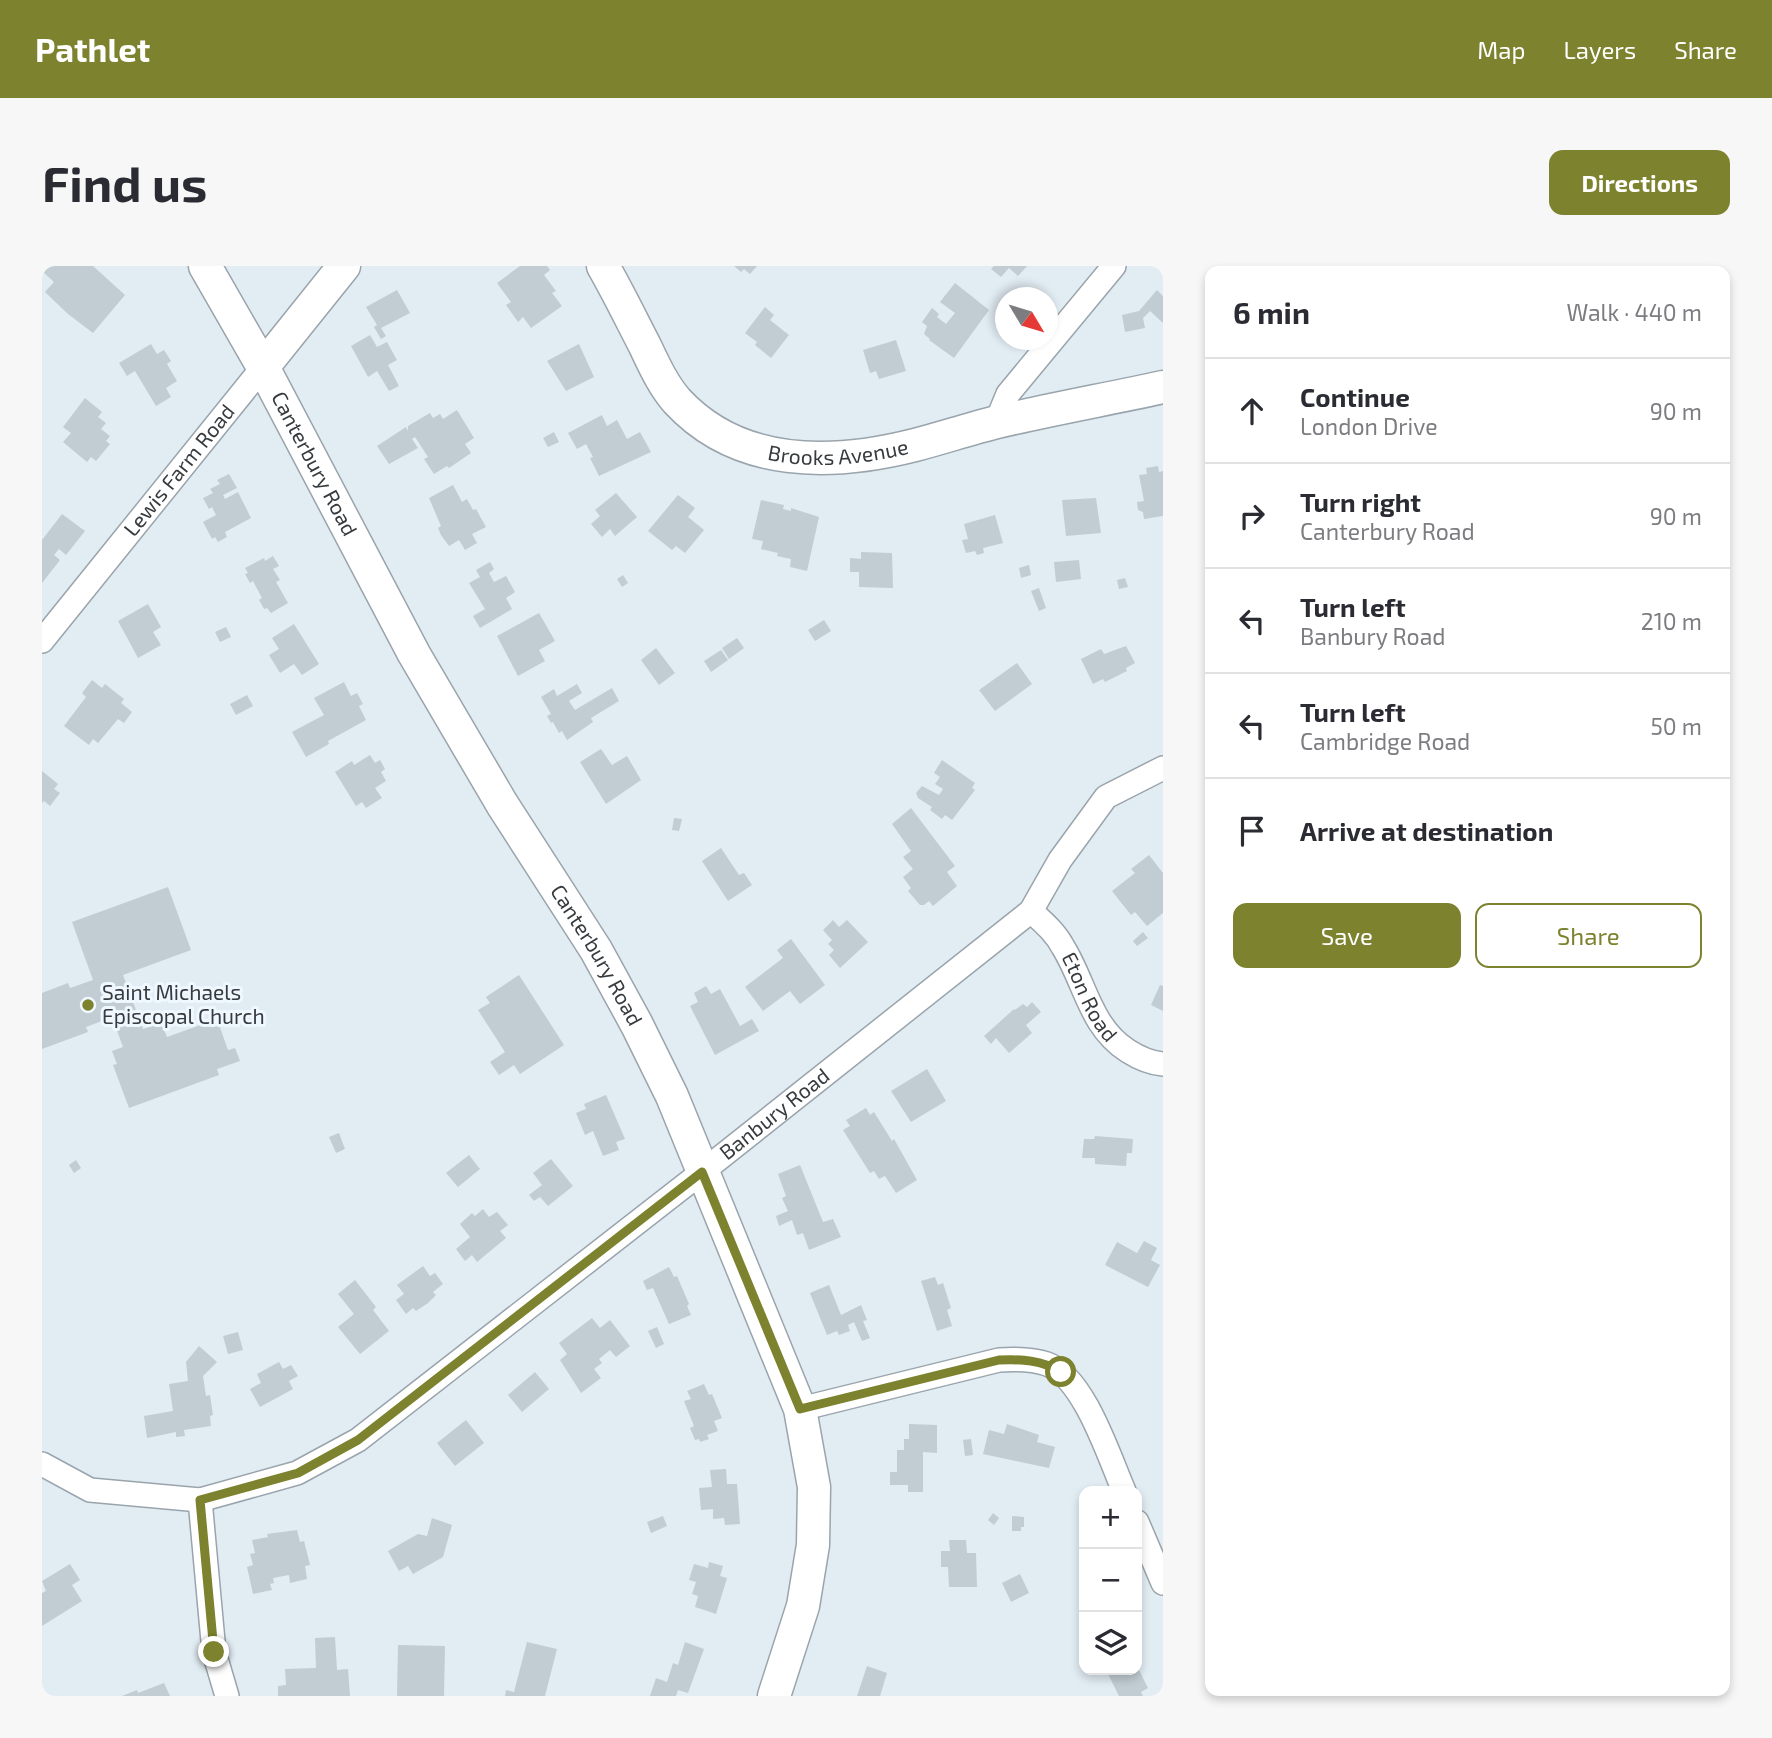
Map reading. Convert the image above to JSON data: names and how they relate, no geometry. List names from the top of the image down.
{
  "streets": {
    "street": [
      "Brooks Avenue",
      "Canterbury Road",
      "Lewis Farm Road",
      "Eton Road",
      "Banbury Road"
    ]
  },
  "crossings": [
    ["Canterbury Road", "Lewis Farm Road"],
    ["Canterbury Road", "Banbury Road"],
    ["Eton Road", "Banbury Road"]
  ],
  "places": ["Saint Michaels Episcopal Church"],
  "north": "bottom right",
  "page": {
    "header": "Pathlet",
    "nav": ["Map", "Layers", "Share"],
    "buttons": [
      "Directions",
      ["Save", "Share"]
    ],
    "title": "Find us",
    "heading": ["6 min", "Walk · 440 m"],
    "list": [
      ["Continue", "London Drive", "90 m"],
      ["Turn right", "Canterbury Road", "90 m"],
      ["Turn left", "Banbury Road", "210 m"],
      ["Turn left", "Cambridge Road", "50 m"],
      "Arrive at destination"
    ],
    "map_buttons": ["+", "−"]
  }
}
